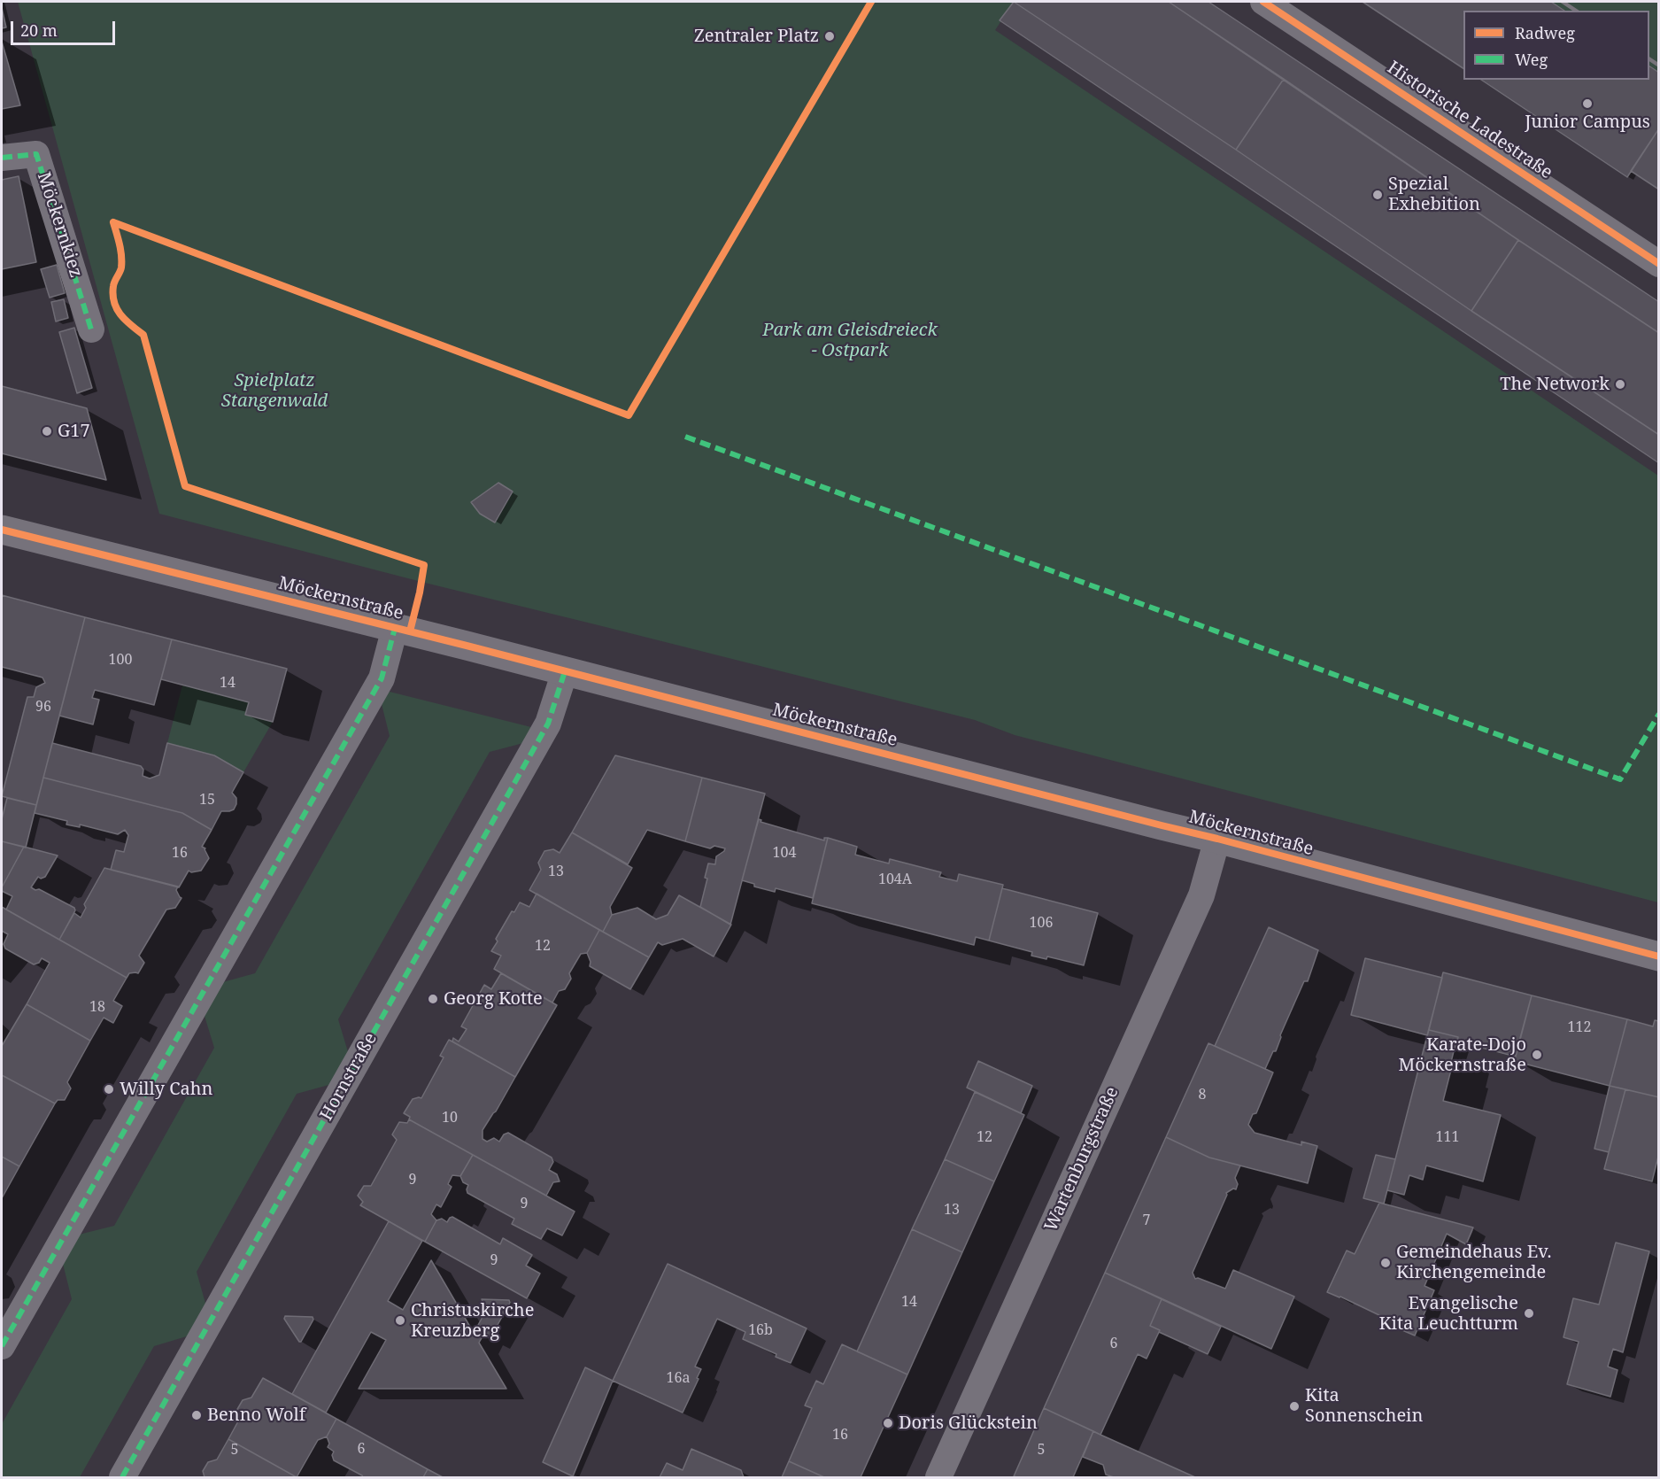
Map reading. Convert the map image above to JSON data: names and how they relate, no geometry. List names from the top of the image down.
{
  "streets": {
    "street": [
      "Historische Ladestraße",
      "Möckernkiez",
      "Möckernstraße",
      "Hornstraße",
      "Wartenburgstraße"
    ]
  },
  "crossings": [
    ["Möckernstraße", "Hornstraße"],
    ["Möckernstraße", "Wartenburgstraße"]
  ],
  "parks": ["Park am Gleisdreieck - Ostpark", "Spielplatz Stangenwald"],
  "places": [
    "Zentraler Platz",
    "Junior Campus",
    "Spezial Exhebition",
    "The Network",
    "G17",
    "Georg Kotte",
    "Karate-Dojo Möckernstraße",
    "Willy Cahn",
    "Gemeindehaus Ev. Kirchengemeinde",
    "Evangelische Kita Leuchtturm",
    "Christuskirche Kreuzberg",
    "Kita Sonnenschein",
    "Benno Wolf",
    "Doris Glückstein"
  ],
  "house_numbers": [
    "100",
    "14",
    "96",
    "15",
    "16",
    "104",
    "13",
    "104A",
    "106",
    "12",
    "18",
    "112",
    "8",
    "10",
    "12",
    "111",
    "9",
    "9",
    "13",
    "7",
    "9",
    "14",
    "16b",
    "6",
    "16a",
    "16",
    "6",
    "5",
    "5"
  ],
  "legend": ["Radweg", "Weg"],
  "scale_bar": "20 m"
}
